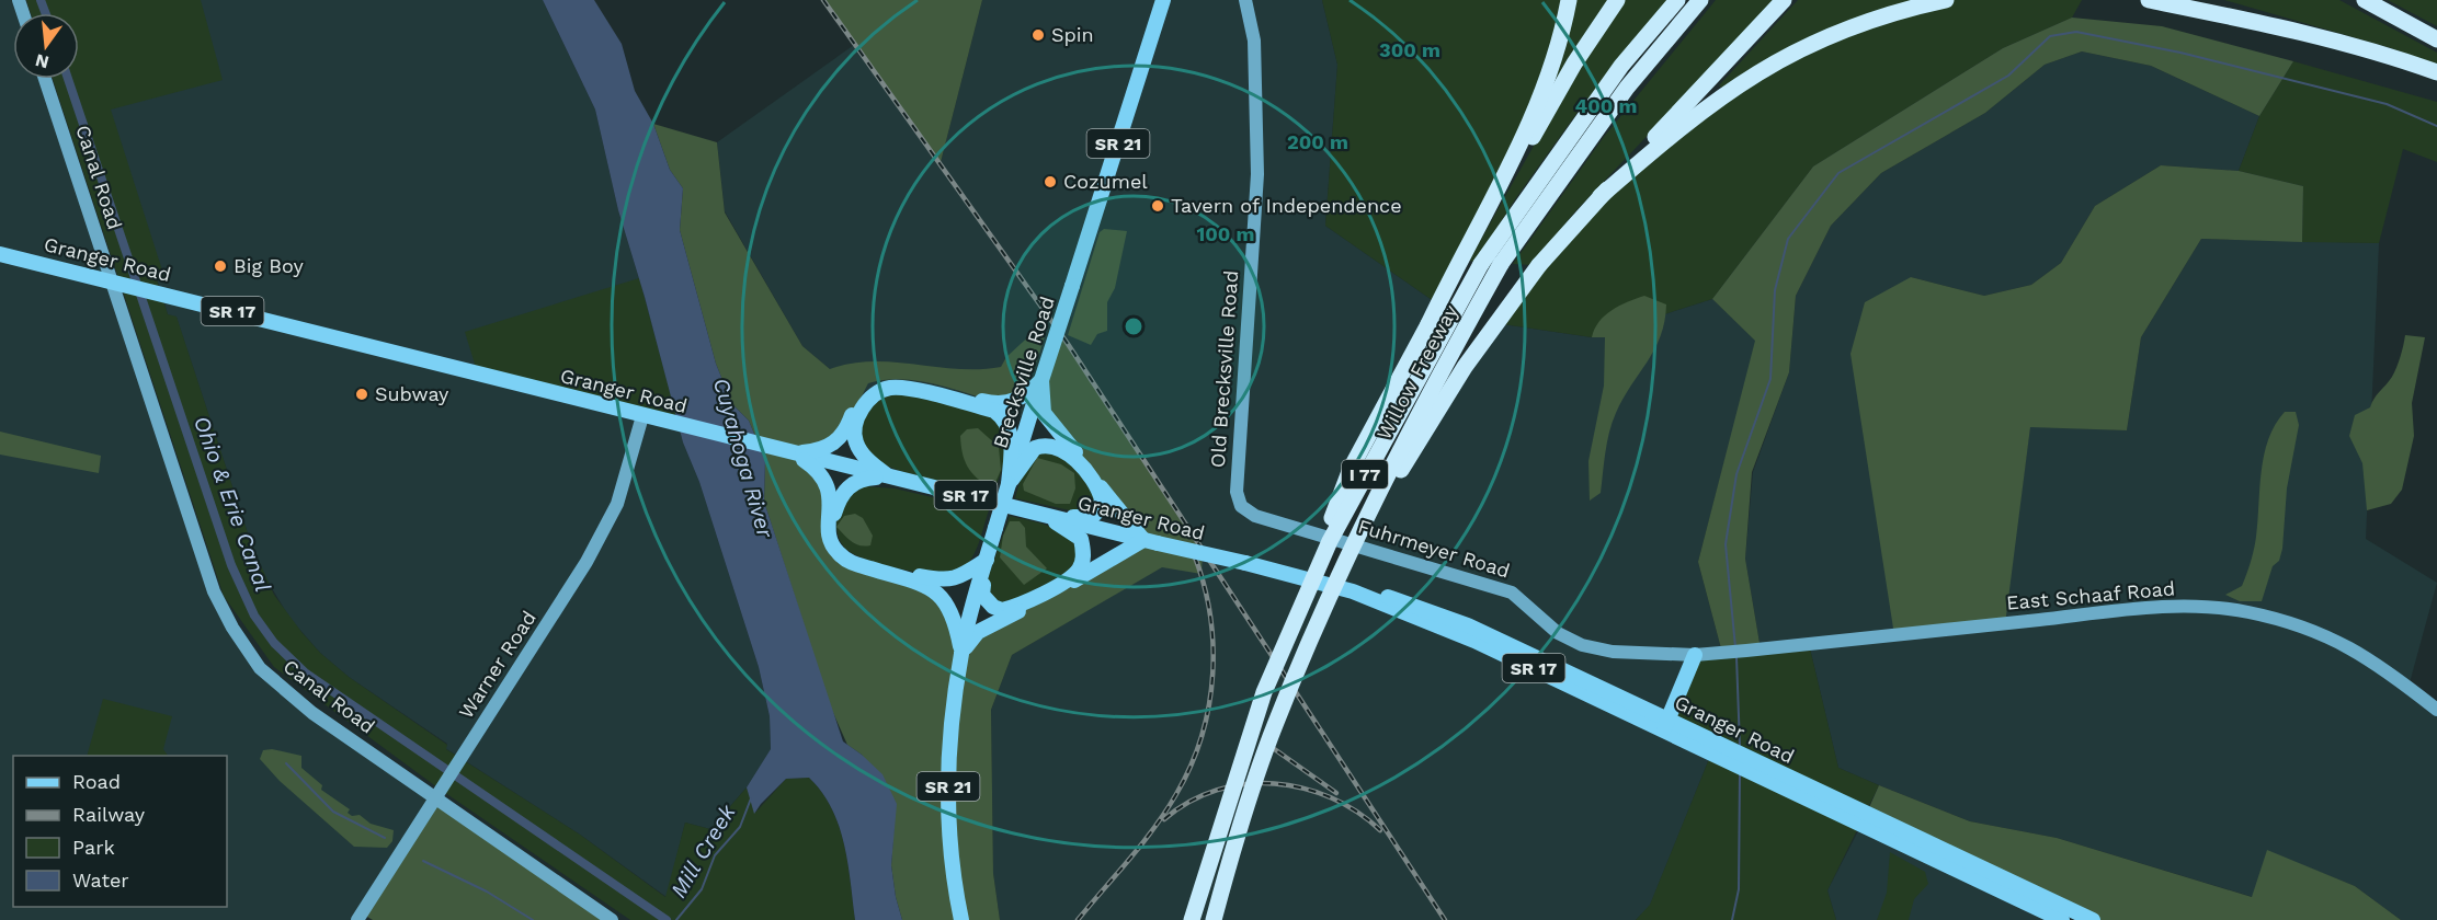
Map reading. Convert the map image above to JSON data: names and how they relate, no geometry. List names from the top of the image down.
{
  "streets": {
    "highway": ["Willow Freeway", "I 77"],
    "main road": [
      "SR 21",
      "Granger Road",
      "SR 17",
      "Brecksville Road"
    ],
    "street": [
      "Canal Road",
      "Old Brecksville Road",
      "Fuhrmeyer Road",
      "East Schaaf Road",
      "Warner Road"
    ]
  },
  "crossings": [
    ["Canal Road", "Granger Road"],
    ["Canal Road", "Warner Road"],
    ["Granger Road", "Warner Road"],
    ["Old Brecksville Road", "Fuhrmeyer Road"],
    ["Fuhrmeyer Road", "East Schaaf Road"]
  ],
  "water": ["Cuyahoga River", "Ohio & Erie Canal", "Mill Creek"],
  "places": [
    "Spin",
    "Cozumel",
    "Tavern of Independence",
    "Big Boy",
    "Subway"
  ],
  "legend": [
    "Road",
    "Railway",
    "Park",
    "Water"
  ],
  "north": "bottom",
  "rings": [
    "300 m",
    "400 m",
    "200 m",
    "100 m"
  ]
}
